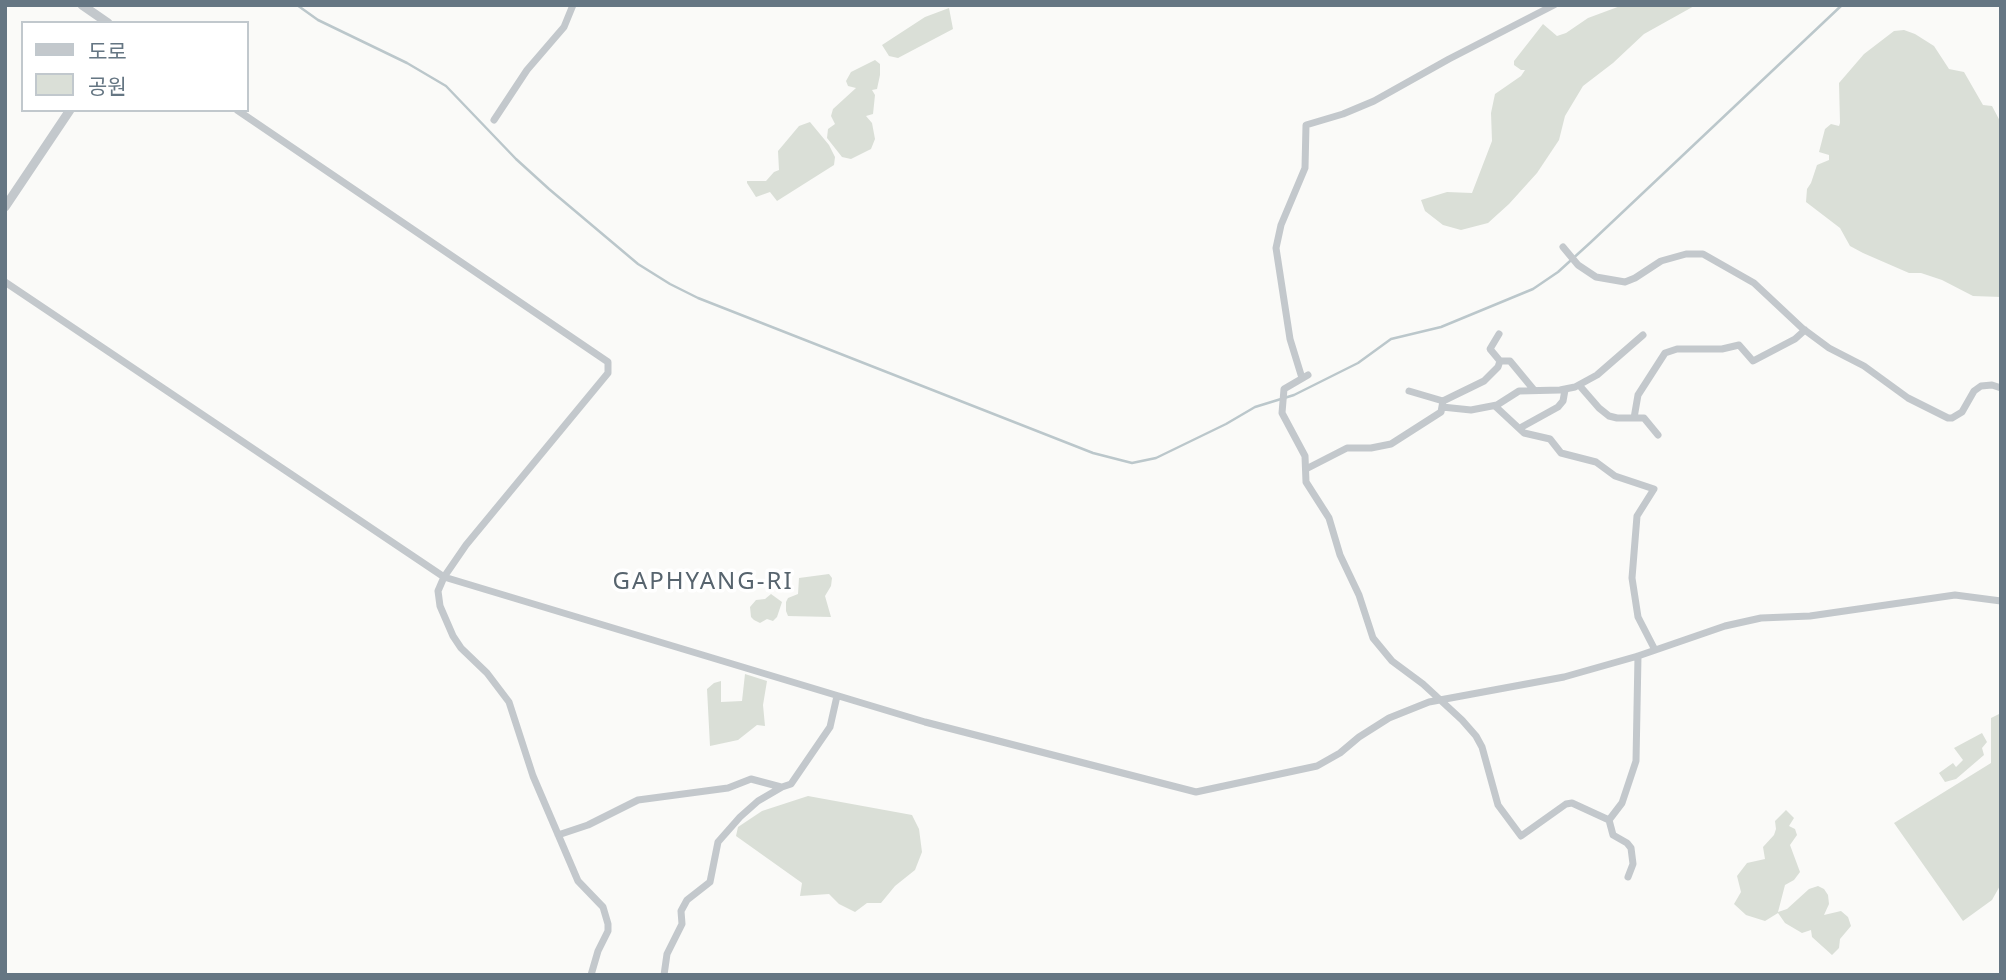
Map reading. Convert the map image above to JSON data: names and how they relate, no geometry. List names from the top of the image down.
{
  "districts": ["GAPHYANG-RI"],
  "legend": ["도로", "공원"]
}
